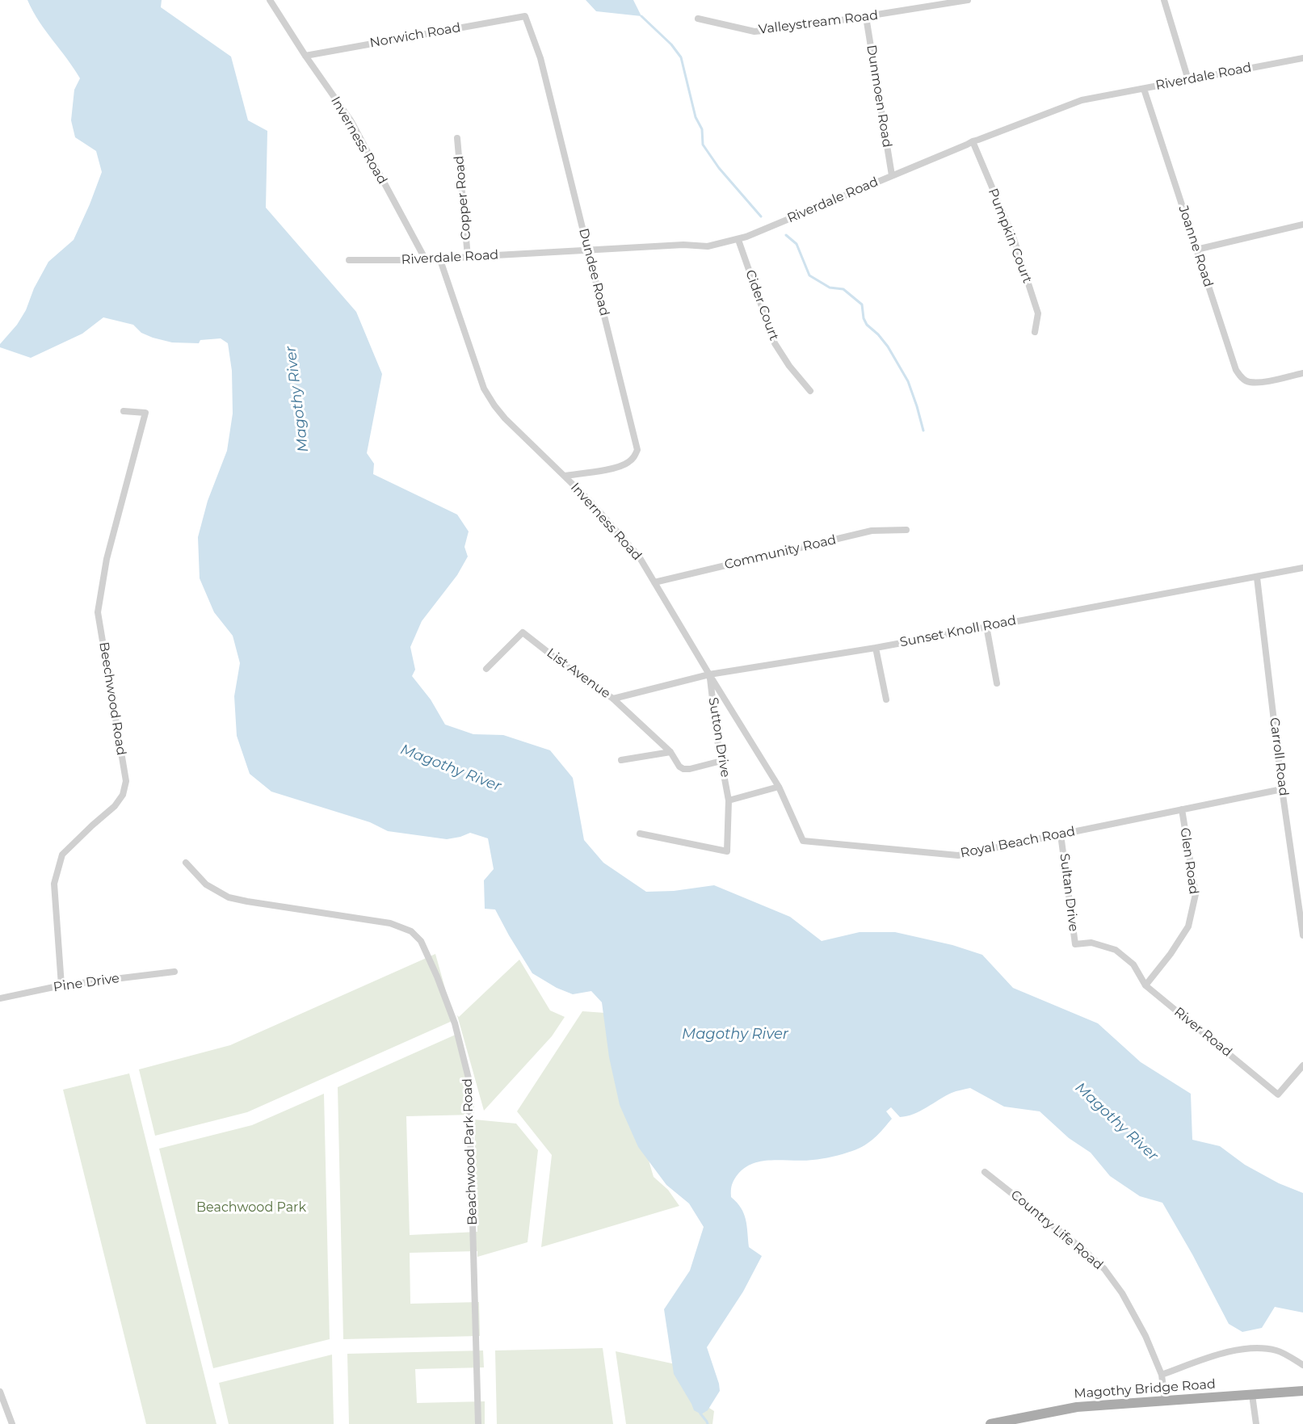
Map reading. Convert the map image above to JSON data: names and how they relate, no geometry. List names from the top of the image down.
{
  "streets": {
    "main road": ["Magothy Bridge Road"],
    "street": [
      "Valleystream Road",
      "Norwich Road",
      "Riverdale Road",
      "Dunmoen Road",
      "Inverness Road",
      "Copper Road",
      "Pumpkin Court",
      "Joanne Road",
      "Dundee Road",
      "Cider Court",
      "Community Road",
      "Sunset Knoll Road",
      "List Avenue",
      "Beechwood Road",
      "Sutton Drive",
      "Carroll Road",
      "Royal Beach Road",
      "Glen Road",
      "Sultan Drive",
      "Pine Drive",
      "River Road",
      "Beachwood Park Road",
      "Country Life Road"
    ]
  },
  "crossings": [
    ["Valleystream Road", "Dunmoen Road"],
    ["Norwich Road", "Inverness Road"],
    ["Norwich Road", "Dundee Road"],
    ["Riverdale Road", "Dunmoen Road"],
    ["Riverdale Road", "Inverness Road"],
    ["Riverdale Road", "Copper Road"],
    ["Riverdale Road", "Pumpkin Court"],
    ["Riverdale Road", "Joanne Road"],
    ["Riverdale Road", "Dundee Road"],
    ["Riverdale Road", "Cider Court"],
    ["Inverness Road", "Dundee Road"],
    ["Inverness Road", "Community Road"],
    ["Inverness Road", "Sunset Knoll Road"],
    ["Inverness Road", "Sutton Drive"],
    ["Inverness Road", "Royal Beach Road"],
    ["Sunset Knoll Road", "List Avenue"],
    ["Sunset Knoll Road", "Sutton Drive"],
    ["Sunset Knoll Road", "Carroll Road"],
    ["List Avenue", "Sutton Drive"],
    ["Beechwood Road", "Pine Drive"],
    ["Carroll Road", "Royal Beach Road"],
    ["Royal Beach Road", "Glen Road"],
    ["Royal Beach Road", "Sultan Drive"],
    ["Glen Road", "River Road"],
    ["Sultan Drive", "River Road"],
    ["Country Life Road", "Magothy Bridge Road"]
  ],
  "water": ["Magothy River"],
  "parks": ["Beachwood Park"]
}
